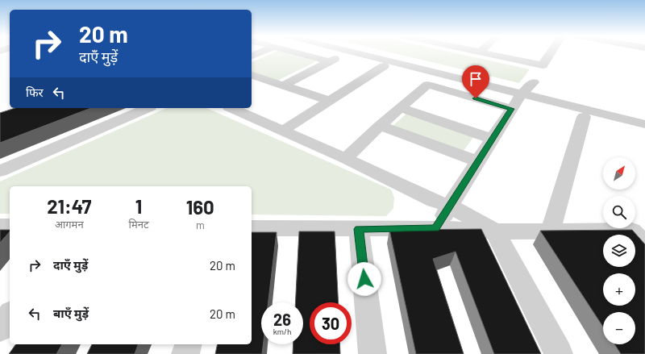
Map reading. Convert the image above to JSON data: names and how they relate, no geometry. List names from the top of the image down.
{
  "north": "top right",
  "page": {
    "turn": ["20 m", "दाएँ मुड़ें"],
    "then": "फिर",
    "map_buttons": ["+", "−"],
    "eta": [
      "21:47",
      "आगमन",
      "1",
      "मिनट",
      "160",
      "m"
    ],
    "list": [
      {
        "name": "दाएँ मुड़ें",
        "value": "20 m"
      },
      {
        "name": "बाएँ मुड़ें",
        "value": "20 m"
      }
    ],
    "speed": "26 km/h",
    "limit": "30"
  }
}
